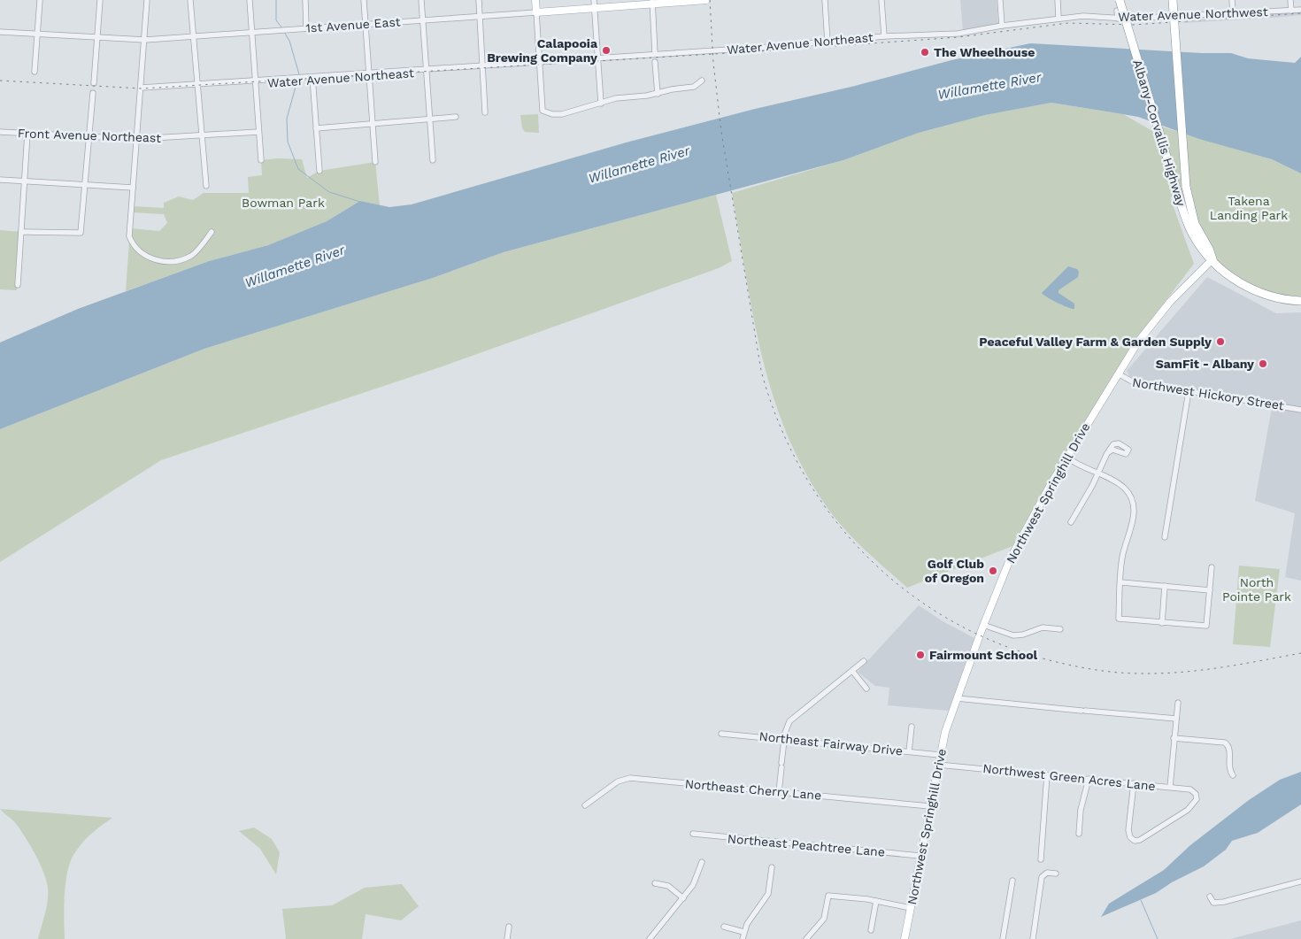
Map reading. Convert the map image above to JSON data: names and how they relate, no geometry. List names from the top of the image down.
{
  "streets": {
    "highway": ["Albany-Corvallis Highway"],
    "main road": ["1st Avenue East", "Northwest Springhill Drive"],
    "street": [
      "Water Avenue Northwest",
      "Water Avenue Northeast",
      "Front Avenue Northeast",
      "Northwest Hickory Street",
      "Northeast Fairway Drive",
      "Northwest Green Acres Lane",
      "Northeast Cherry Lane",
      "Northeast Peachtree Lane"
    ]
  },
  "crossings": [
    ["Water Avenue Northwest", "Water Avenue Northeast"],
    ["Albany-Corvallis Highway", "Northwest Springhill Drive"],
    ["Northwest Hickory Street", "Northwest Springhill Drive"],
    ["Northwest Springhill Drive", "Northeast Fairway Drive"],
    ["Northwest Springhill Drive", "Northwest Green Acres Lane"],
    ["Northwest Springhill Drive", "Northeast Cherry Lane"],
    ["Northwest Springhill Drive", "Northeast Peachtree Lane"]
  ],
  "water": ["Willamette River"],
  "parks": ["Takena Landing Park", "Bowman Park", "North Pointe Park"],
  "places": [
    "Calapooia Brewing Company",
    "The Wheelhouse",
    "Peaceful Valley Farm & Garden Supply",
    "SamFit - Albany",
    "Golf Club of Oregon",
    "Fairmount School"
  ]
}
